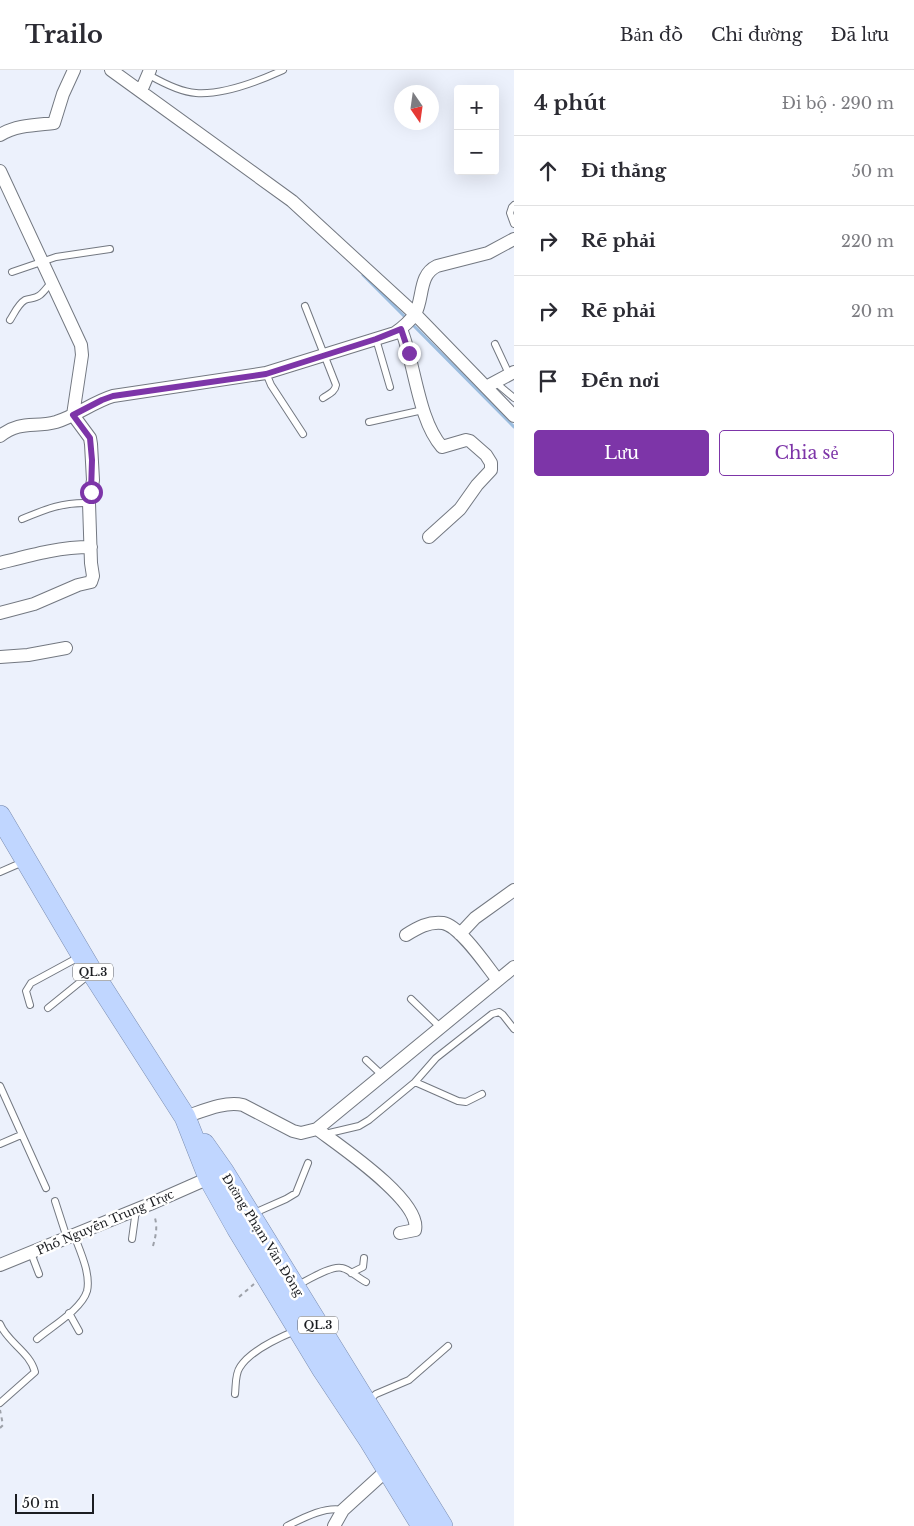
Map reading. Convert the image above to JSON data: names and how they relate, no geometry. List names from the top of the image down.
{
  "streets": {
    "highway": ["QL.3", "Đường Phạm Văn Đồng"],
    "street": ["Phố Nguyễn Trung Trực"]
  },
  "crossings": [
    ["Phố Nguyễn Trung Trực", "Đường Phạm Văn Đồng"]
  ],
  "scale_bar": "50 m",
  "north": "bottom",
  "page": {
    "header": "Trailo",
    "nav": ["Bản đồ", "Chỉ đường", "Đã lưu"],
    "heading": ["4 phút", "Đi bộ · 290 m"],
    "map_buttons": ["+", "−"],
    "list": [
      ["Đi thẳng", "50 m"],
      ["Rẽ phải", "220 m"],
      ["Rẽ phải", "20 m"],
      "Đến nơi"
    ],
    "buttons": ["Lưu", "Chia sẻ"],
    "scale": "50 m"
  }
}
